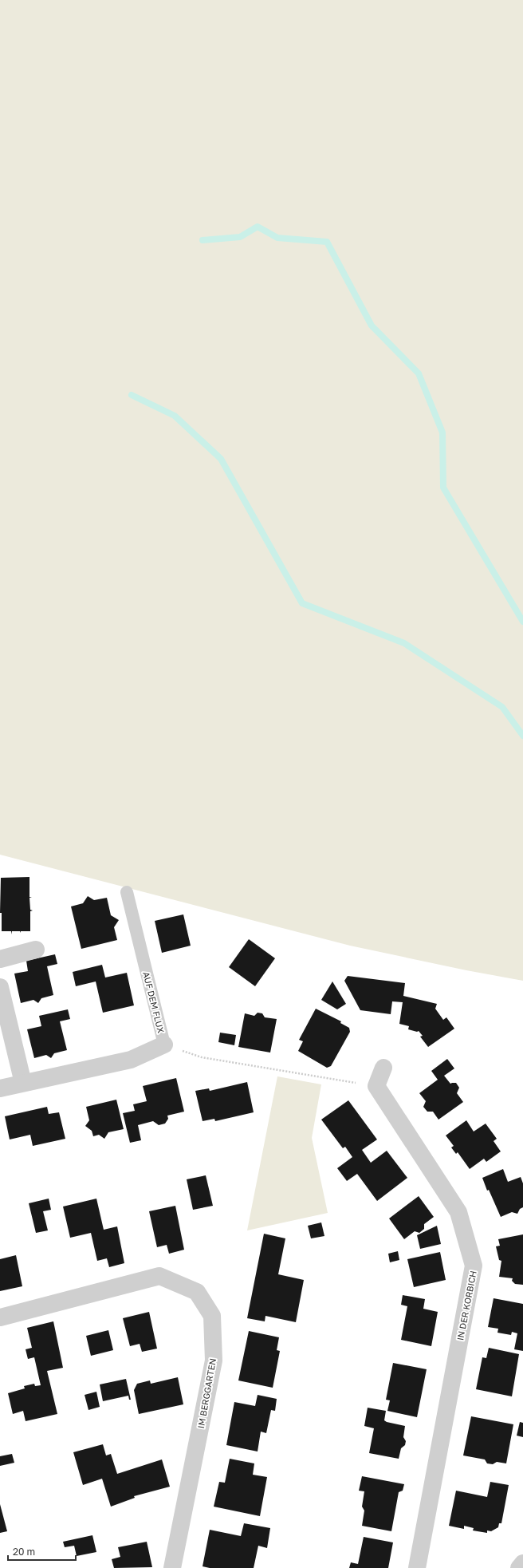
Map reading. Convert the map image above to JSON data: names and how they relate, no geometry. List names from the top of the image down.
{
  "streets": {
    "street": ["AUF DEM FLUX", "IN DER KORBICH", "IM BERGGARTEN"]
  },
  "scale_bar": "20 m"
}
